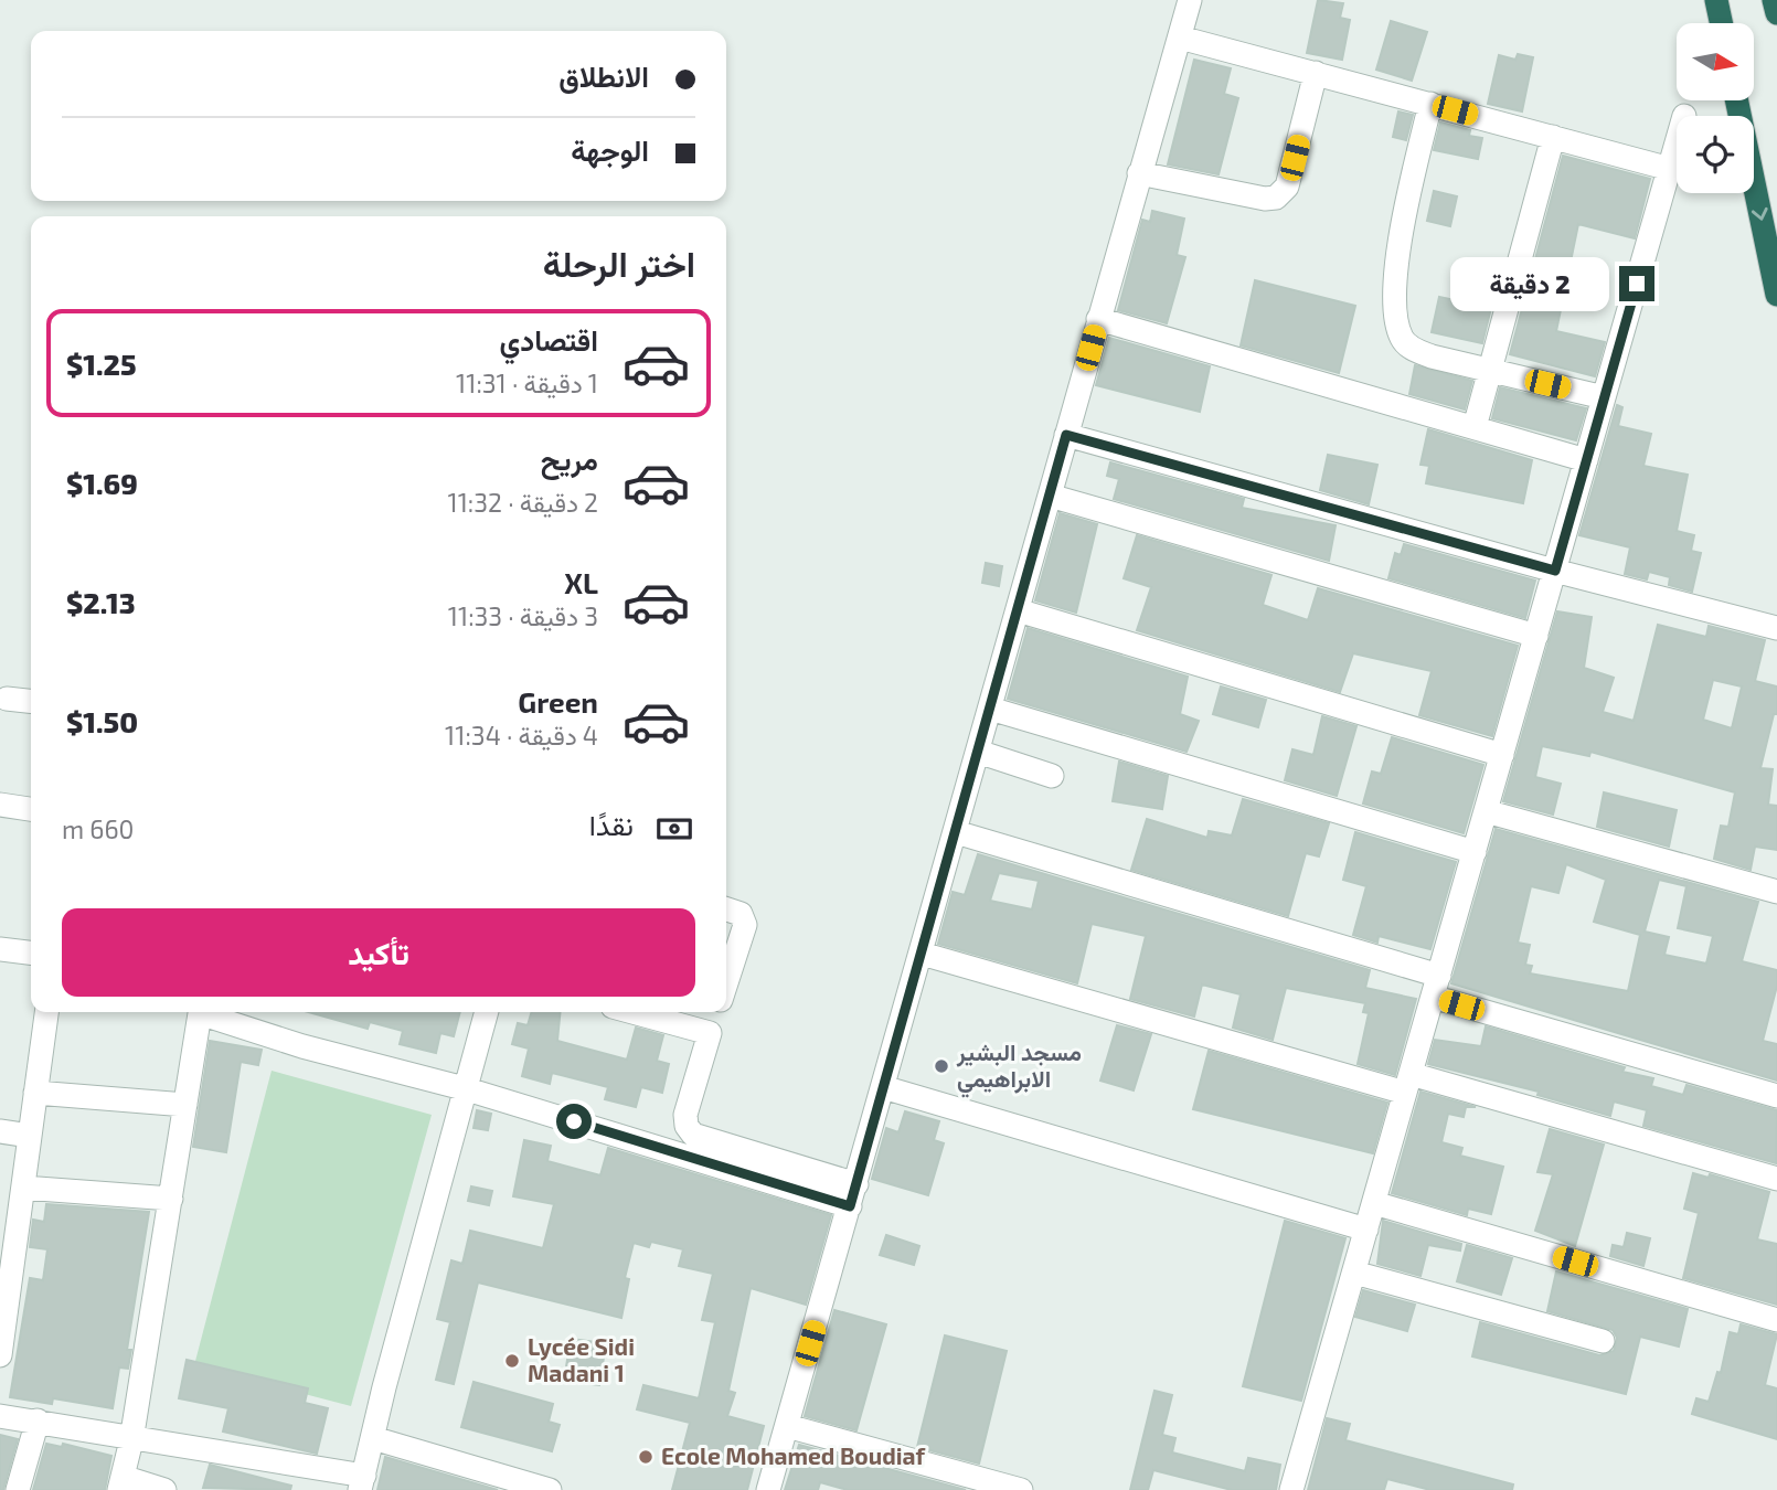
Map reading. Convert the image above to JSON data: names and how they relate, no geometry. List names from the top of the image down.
{
  "places": ["مسجد البشير الابراهيمي", "Lycée Sidi Madani 1", "Ecole Mohamed Boudiaf"],
  "north": "right",
  "page": {
    "banner": ["الانطلاق", "الوجهة"],
    "heading": "اختر الرحلة",
    "bubble": "2 دقيقة",
    "list": [
      {
        "name": "اقتصادي",
        "note": "1 دقيقة · 11:31",
        "value": "$1.25"
      },
      {
        "name": "مريح",
        "note": "2 دقيقة · 11:32",
        "value": "$1.69"
      },
      {
        "name": "XL",
        "note": "3 دقيقة · 11:33",
        "value": "$2.13"
      },
      {
        "name": "Green",
        "note": "4 دقيقة · 11:34",
        "value": "$1.50"
      }
    ],
    "pay": ["نقدًا", "660 m"],
    "buttons": "تأكيد"
  }
}
